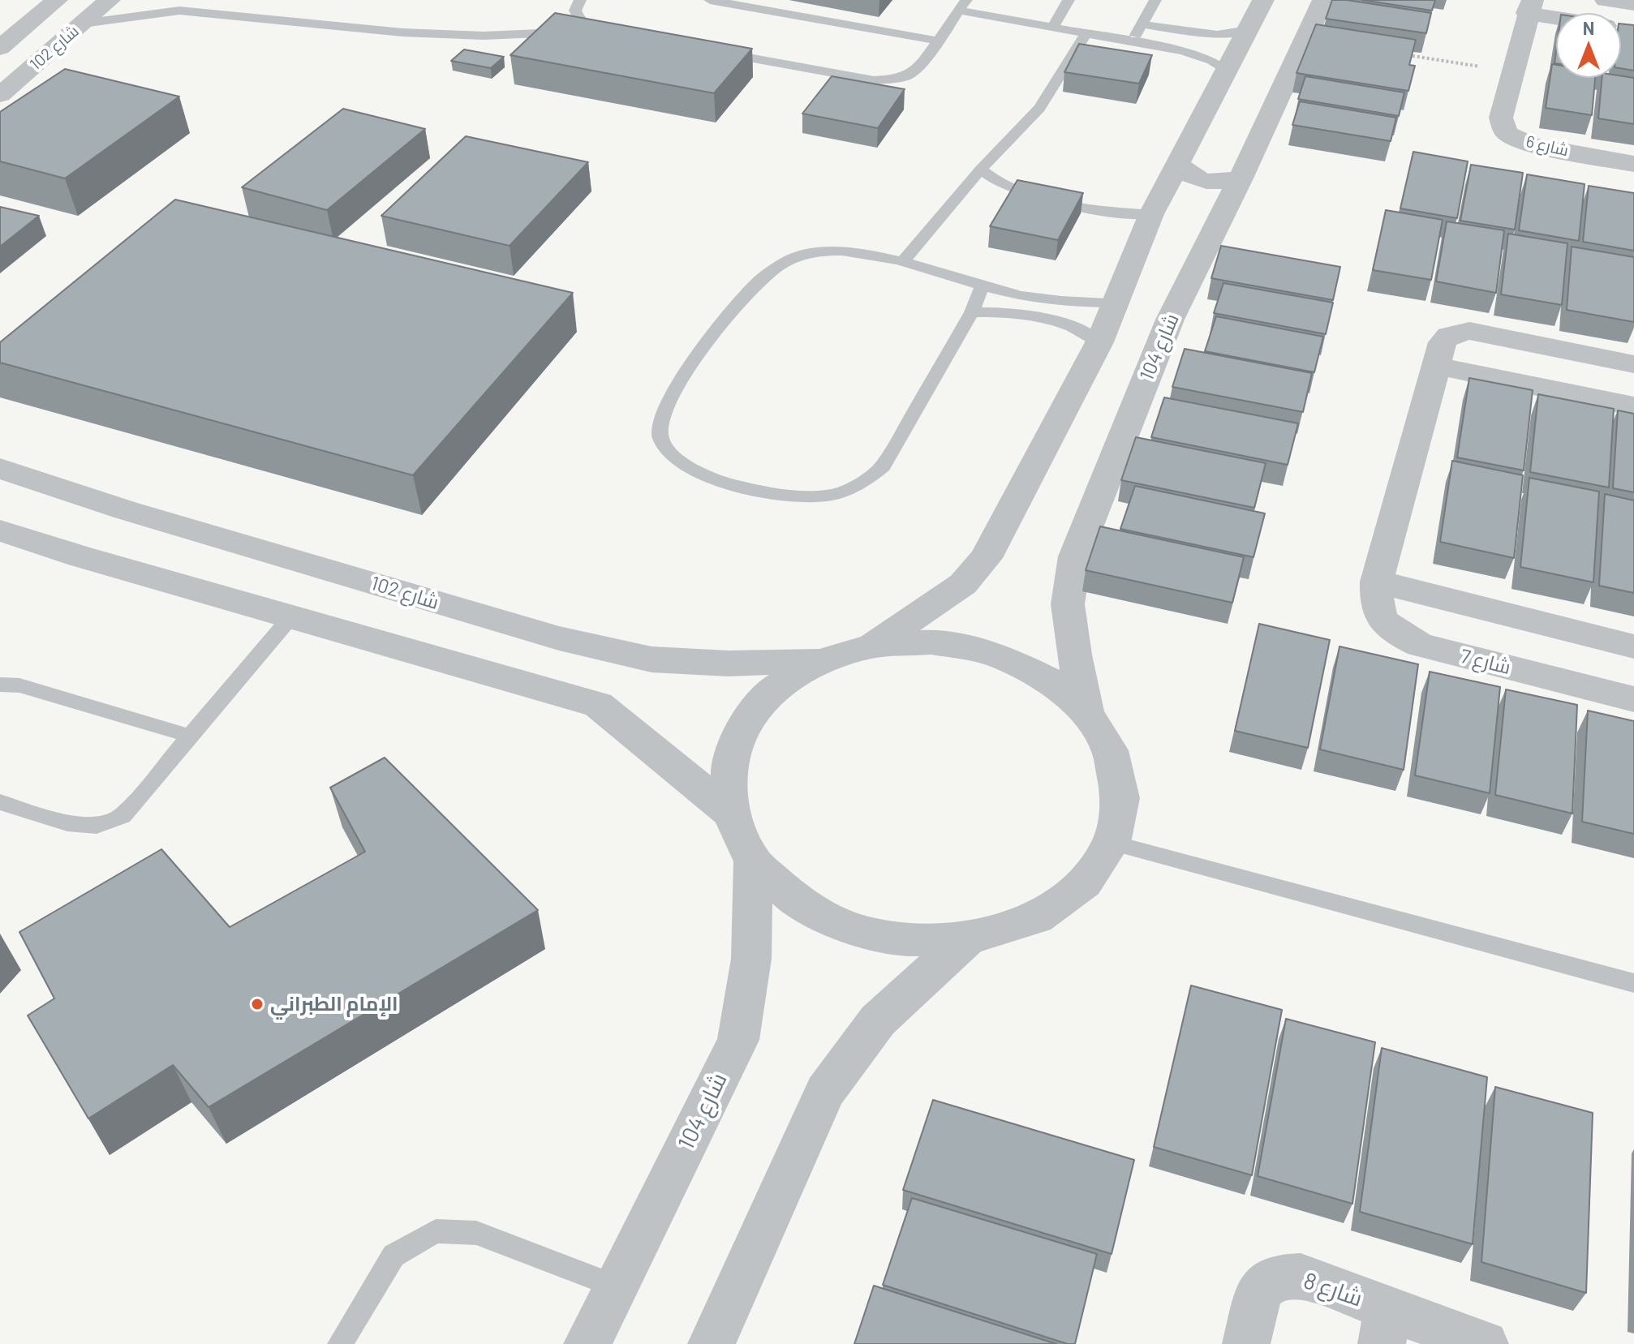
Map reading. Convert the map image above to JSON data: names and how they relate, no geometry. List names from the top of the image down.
{
  "streets": {
    "street": [
      "شارع 102",
      "شارع 6",
      "شارع 104",
      "شارع 7",
      "شارع 8"
    ]
  },
  "places": ["الإمام الطبراني"],
  "north": "top"
}
